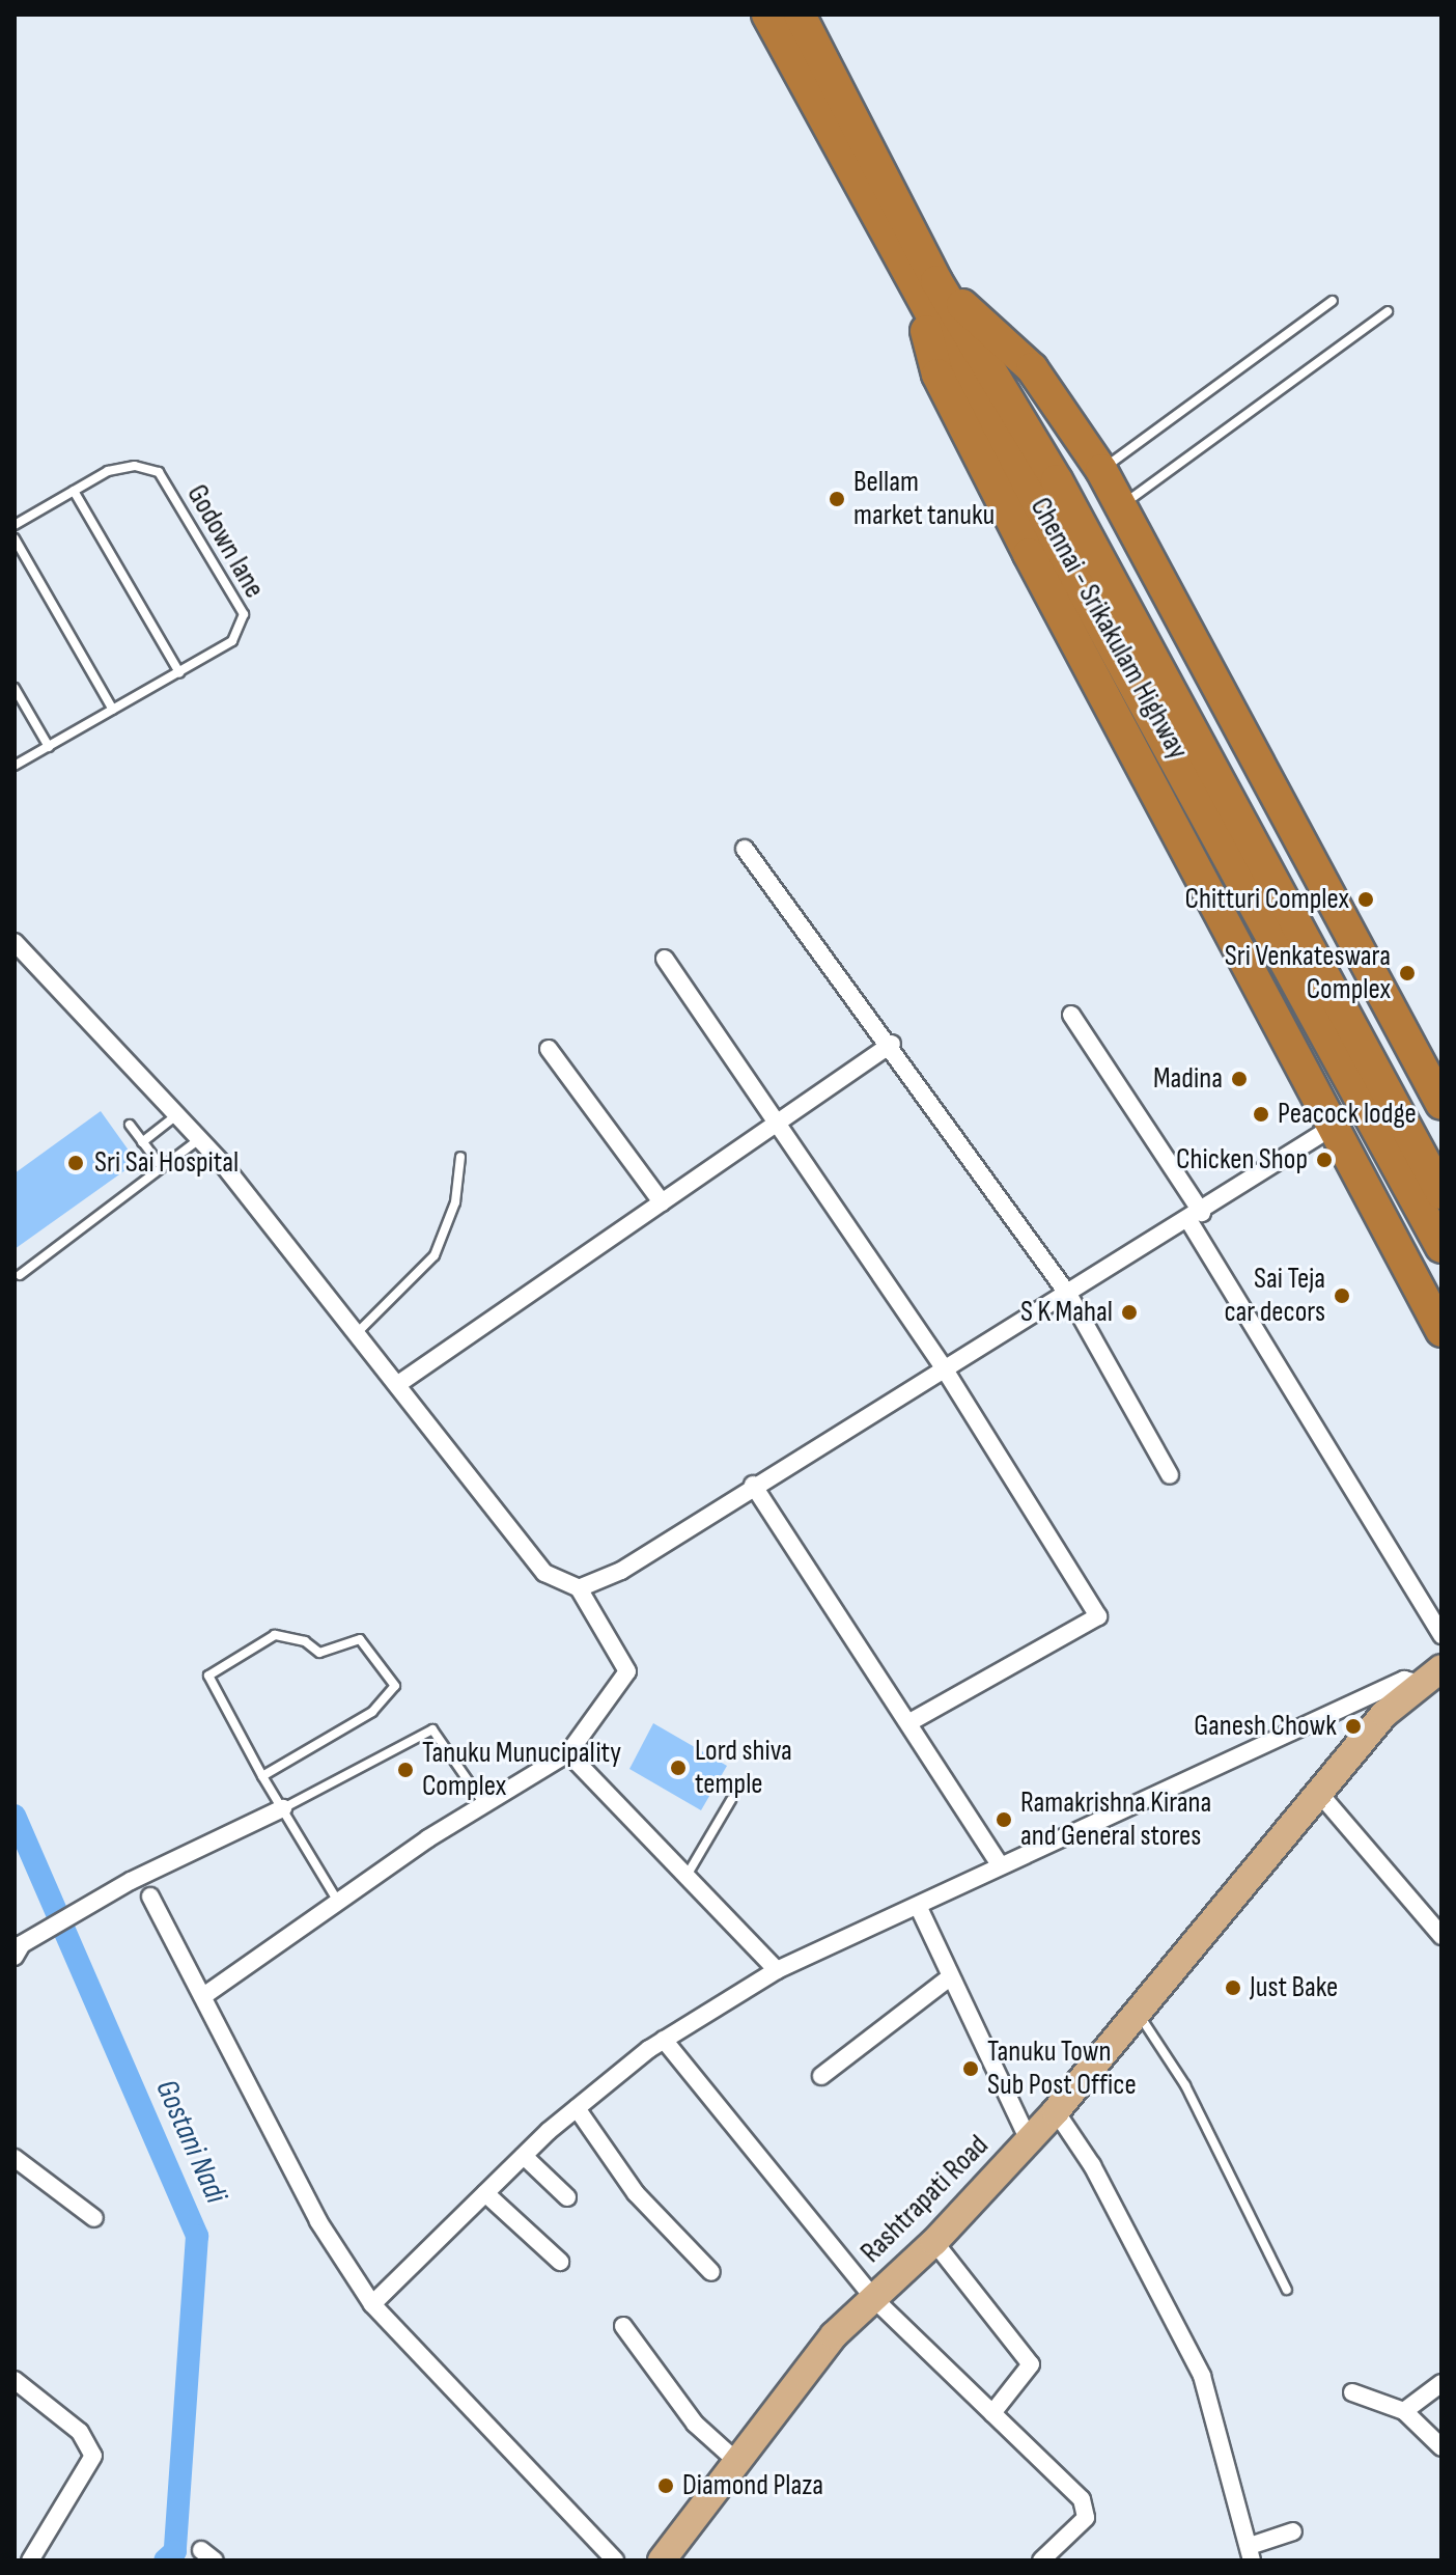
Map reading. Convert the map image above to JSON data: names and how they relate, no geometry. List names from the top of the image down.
{
  "streets": {
    "highway": ["Chennai - Srikakulam Highway"],
    "main road": ["Rashtrapati Road"],
    "lane": ["Godown lane"]
  },
  "water": ["Gostani Nadi"],
  "places": [
    "Bellam market tanuku",
    "Chitturi Complex",
    "Sri Venkateswara Complex",
    "Madina",
    "Peacock lodge",
    "Chicken Shop",
    "Sri Sai Hospital",
    "Sai Teja car decors",
    "S K Mahal",
    "Ganesh Chowk",
    "Lord shiva temple",
    "Tanuku Munucipality Complex",
    "Ramakrishna Kirana and General stores",
    "Just Bake",
    "Tanuku Town Sub Post Office",
    "Diamond Plaza"
  ]
}
